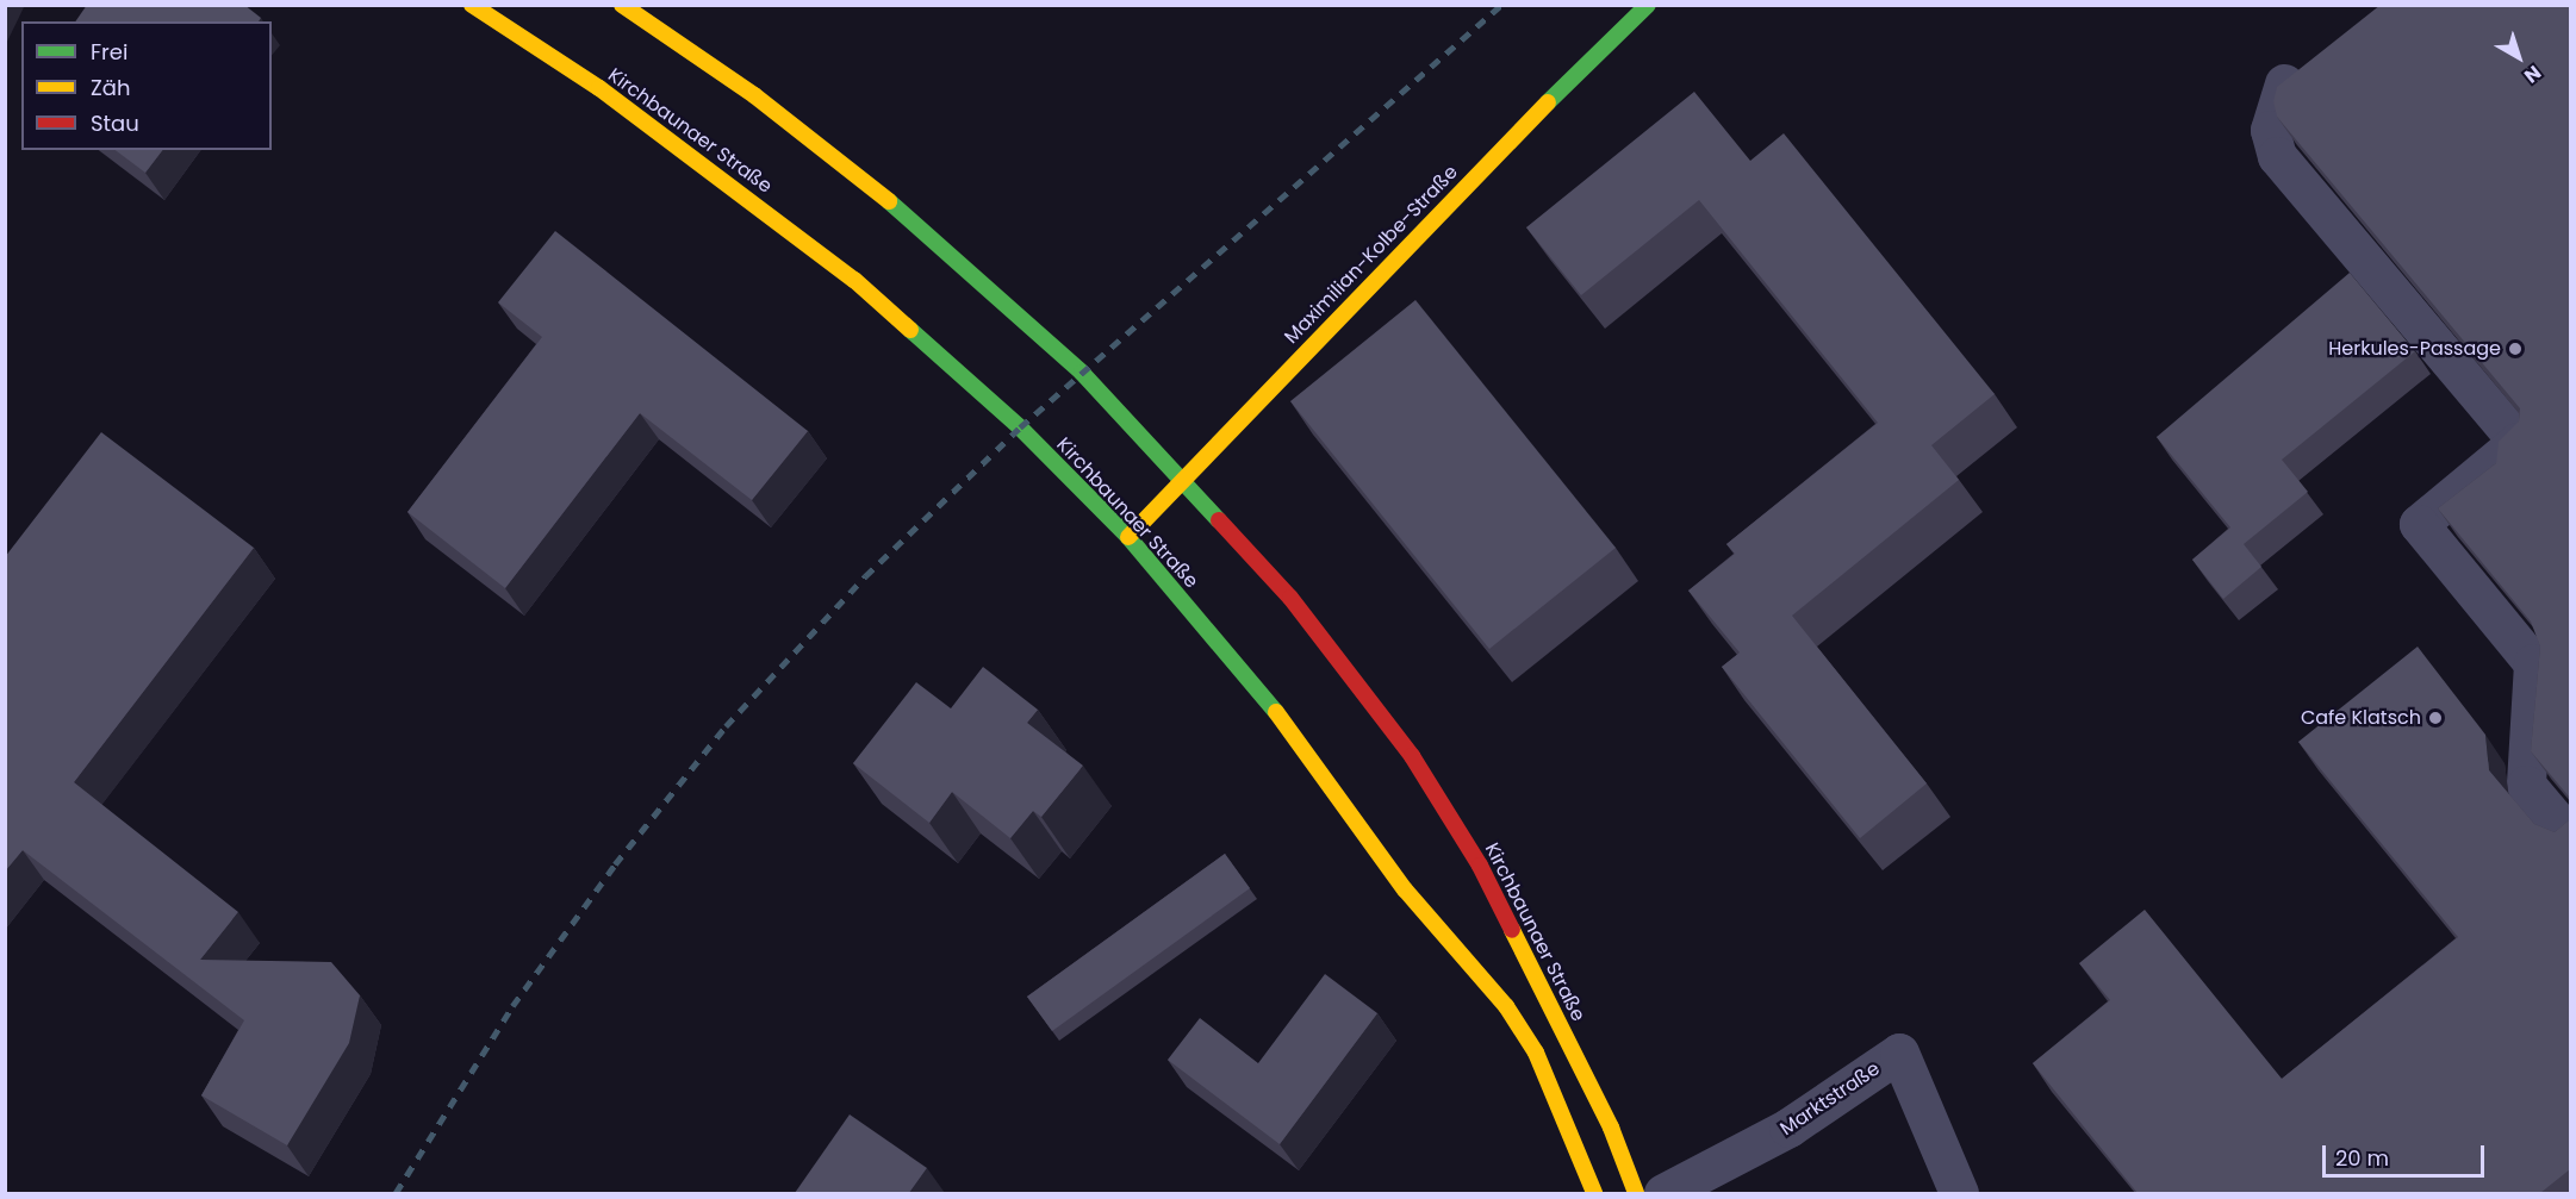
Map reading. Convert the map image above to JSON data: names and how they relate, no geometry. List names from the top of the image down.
{
  "streets": {
    "street": ["Kirchbaunaer Straße", "Maximilian-Kolbe-Straße", "Marktstraße"]
  },
  "crossings": [
    ["Kirchbaunaer Straße", "Maximilian-Kolbe-Straße"]
  ],
  "places": ["Herkules-Passage", "Cafe Klatsch"],
  "legend": ["Frei", "Zäh", "Stau"],
  "scale_bar": "20 m",
  "north": "bottom right"
}
